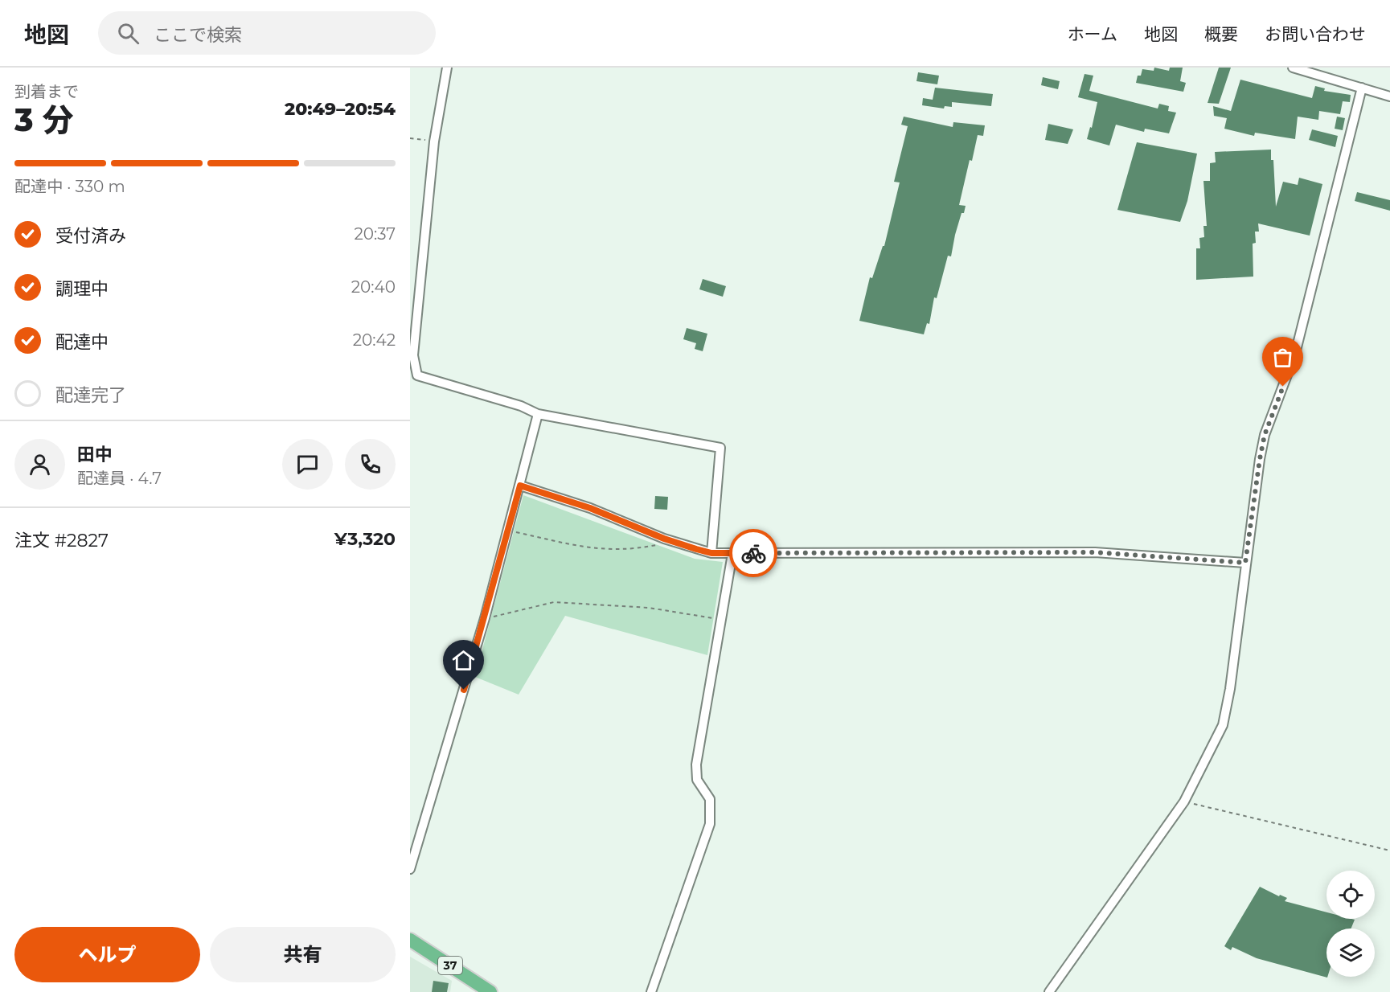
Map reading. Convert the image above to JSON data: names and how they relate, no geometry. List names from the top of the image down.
{
  "streets": {
    "highway": ["37"]
  },
  "page": {
    "header": "地図",
    "search": "ここで検索",
    "nav": [
      "ホーム",
      "地図",
      "概要",
      "お問い合わせ"
    ],
    "heading": ["3 分", "到着まで", "20:49–20:54"],
    "panel": [
      "田中",
      "配達員 · 4.7",
      "注文 #2827",
      "¥3,320"
    ],
    "bar": "配達中 · 330 m",
    "list": [
      ["受付済み", "20:37"],
      ["調理中", "20:40"],
      ["配達中", "20:42"],
      "配達完了"
    ],
    "buttons": ["ヘルプ", "共有"]
  }
}
